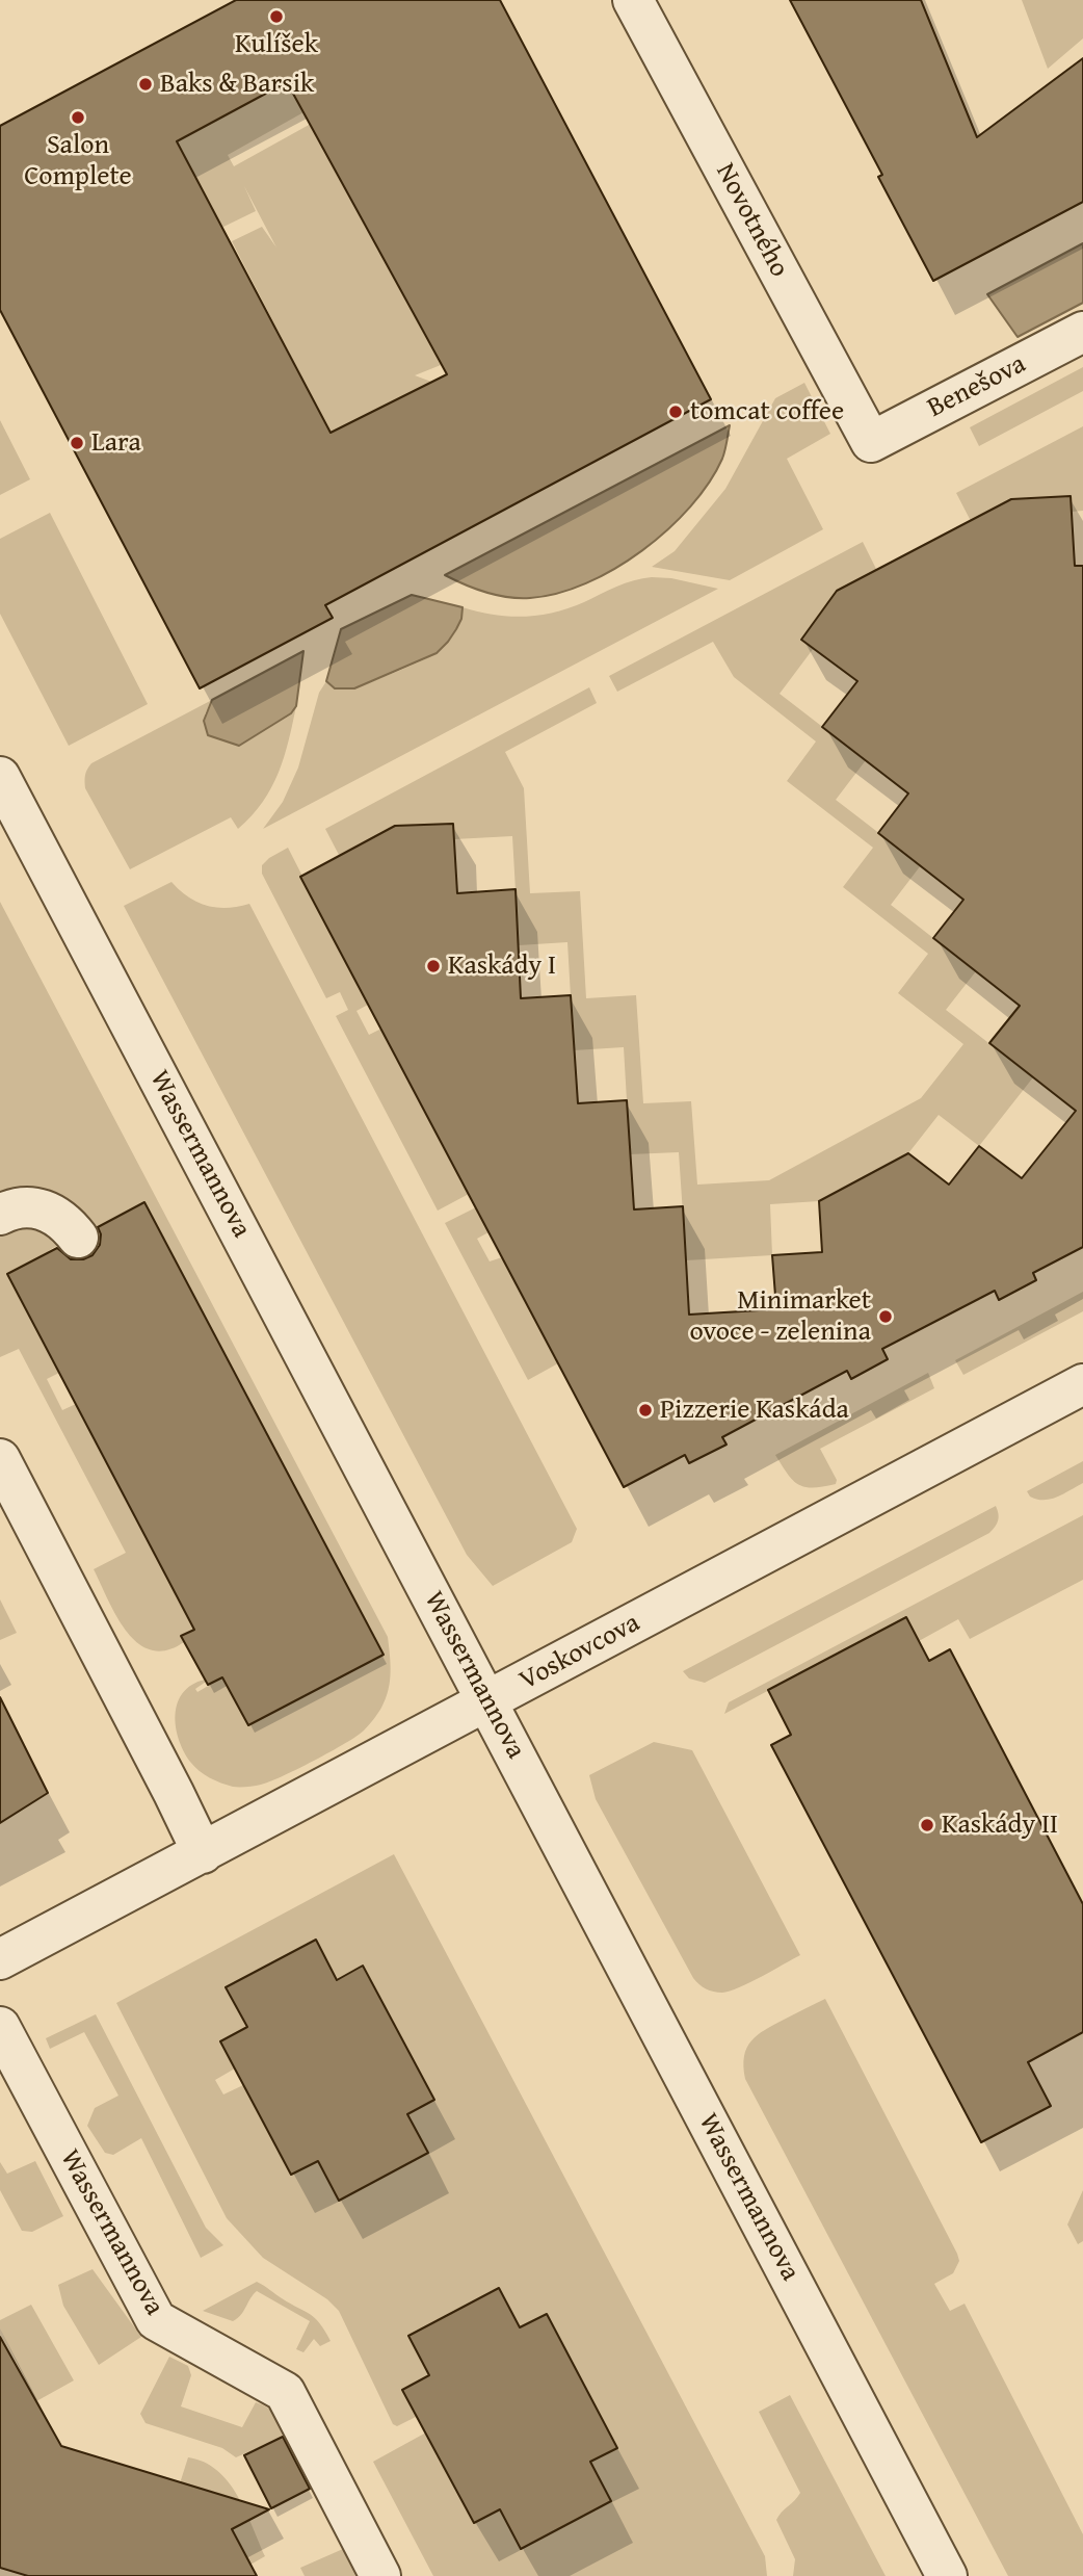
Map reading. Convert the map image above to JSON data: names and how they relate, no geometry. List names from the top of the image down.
{
  "streets": {
    "street": [
      "Novotného",
      "Benešova",
      "Wassermannova",
      "Voskovcova"
    ]
  },
  "crossings": [
    ["Novotného", "Benešova"],
    ["Wassermannova", "Voskovcova"]
  ],
  "places": [
    "Kulíšek",
    "Baks & Barsik",
    "Salon Complete",
    "tomcat coffee",
    "Lara",
    "Kaskády I",
    "Minimarket ovoce - zelenina",
    "Pizzerie Kaskáda",
    "Kaskády II"
  ]
}
